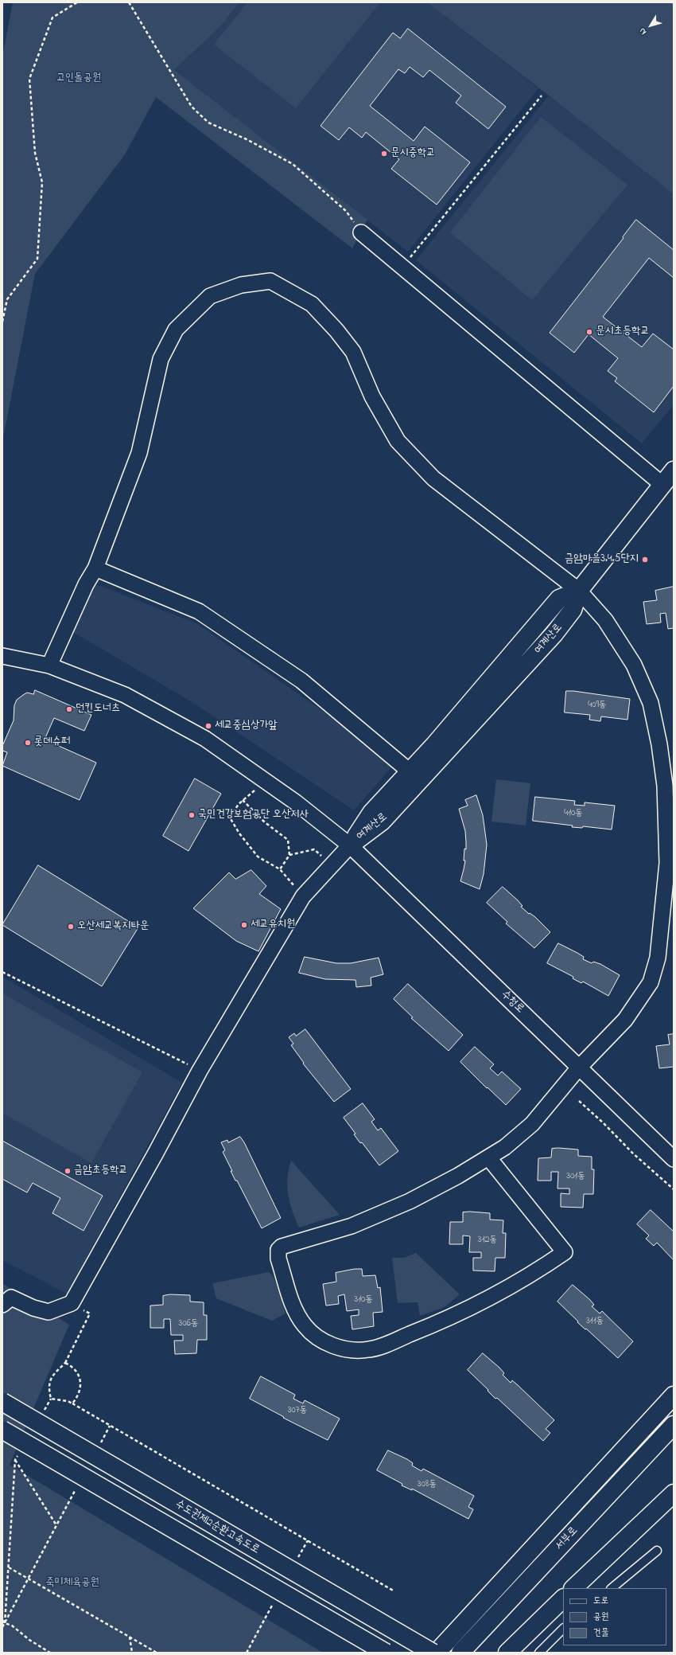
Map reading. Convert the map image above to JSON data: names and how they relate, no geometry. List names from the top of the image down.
{
  "streets": {
    "main road": ["여계산로", "수도권제2순환고속도로", "서부로"],
    "street": ["수청로"]
  },
  "crossings": [
    ["여계산로", "수청로"]
  ],
  "parks": ["고인돌공원", "죽미체육공원"],
  "places": [
    "문시중학교",
    "문시초등학교",
    "금암마을3.4.5단지",
    "던킨도너츠",
    "세교중심상가앞",
    "롯데슈퍼",
    "국민건강보험공단 오산지사",
    "세교유치원",
    "오산세교복지타운",
    "금암초등학교"
  ],
  "house_numbers": [
    "409동",
    "410동",
    "301동",
    "312동",
    "310동",
    "311동",
    "306동",
    "307동",
    "308동"
  ],
  "legend": ["도로", "공원", "건물"],
  "north": "bottom left"
}
